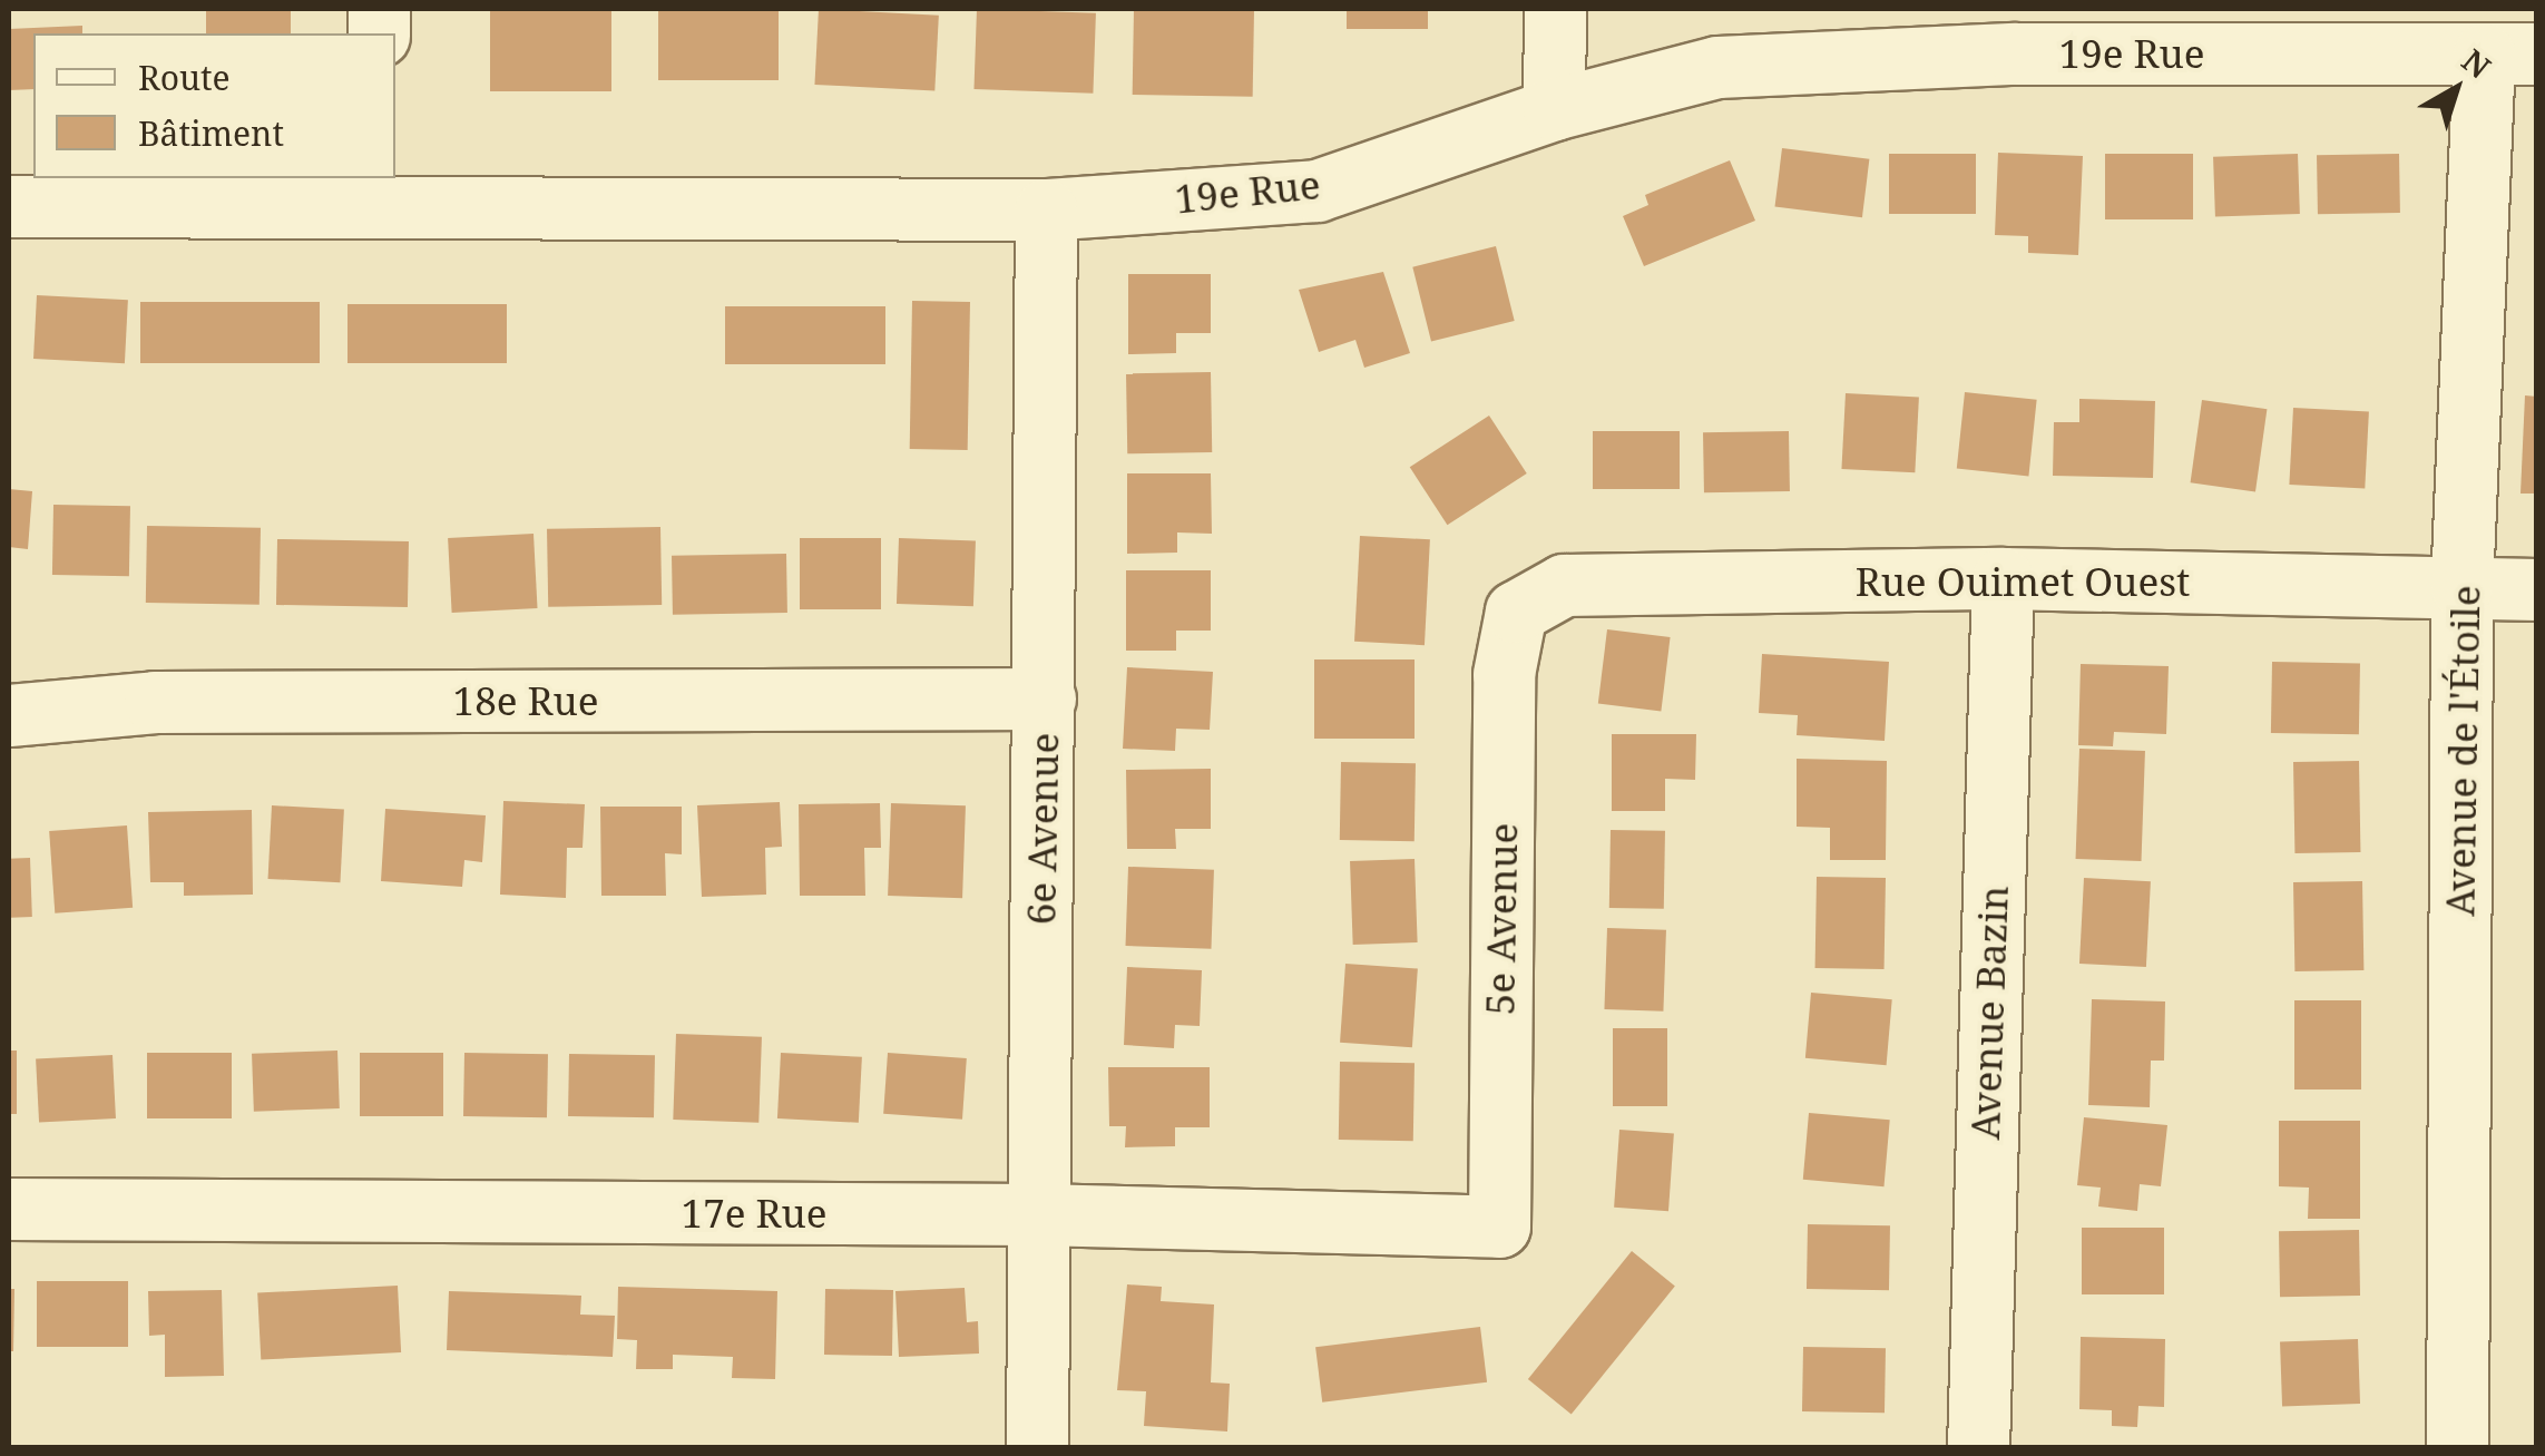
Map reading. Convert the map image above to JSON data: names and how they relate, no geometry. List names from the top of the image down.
{
  "streets": {
    "street": [
      "19e Rue",
      "Rue Ouimet Ouest",
      "18e Rue",
      "Avenue de l'Étoile",
      "6e Avenue",
      "5e Avenue",
      "Avenue Bazin",
      "17e Rue"
    ]
  },
  "crossings": [
    ["19e Rue", "Avenue de l'Étoile"],
    ["19e Rue", "6e Avenue"],
    ["Rue Ouimet Ouest", "Avenue de l'Étoile"],
    ["Rue Ouimet Ouest", "5e Avenue"],
    ["Rue Ouimet Ouest", "Avenue Bazin"],
    ["18e Rue", "6e Avenue"],
    ["6e Avenue", "17e Rue"],
    ["5e Avenue", "17e Rue"]
  ],
  "legend": ["Route", "Bâtiment"],
  "north": "top right"
}
